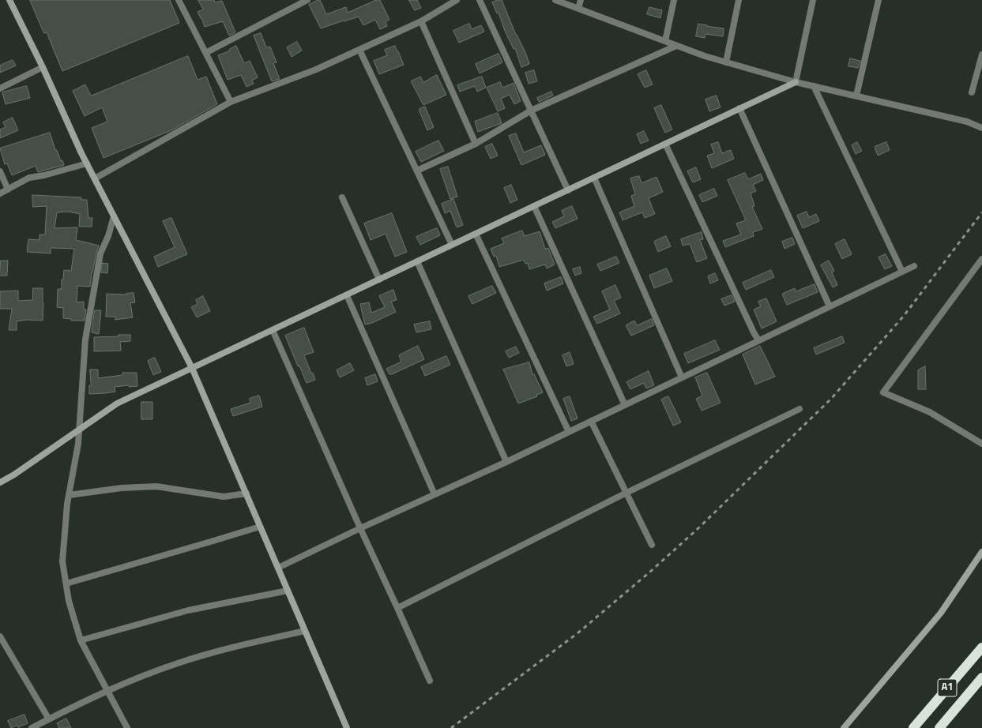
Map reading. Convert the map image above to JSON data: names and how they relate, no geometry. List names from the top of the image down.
{
  "streets": {
    "highway": ["A1"]
  }
}
